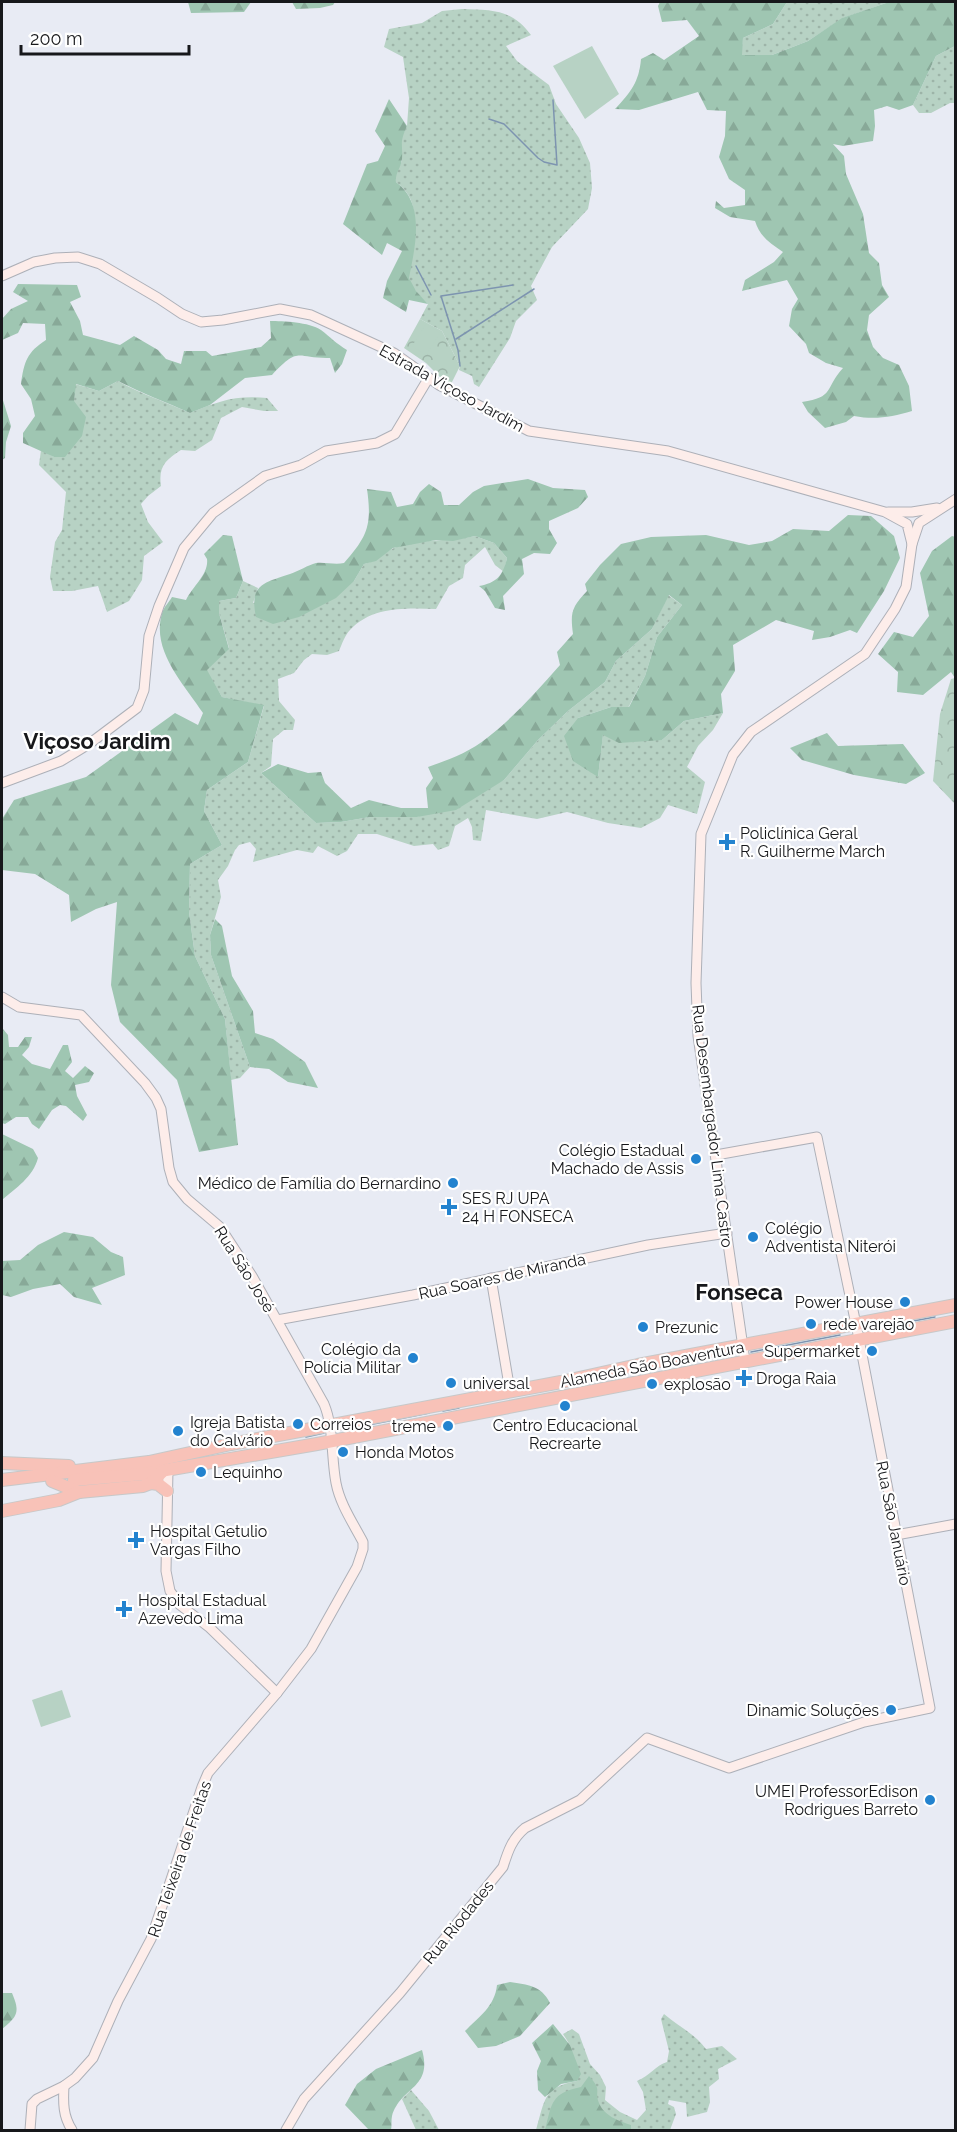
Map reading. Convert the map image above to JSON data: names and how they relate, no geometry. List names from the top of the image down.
{
  "streets": {
    "highway": ["Alameda São Boaventura"],
    "street": [
      "Estrada Viçoso Jardim",
      "Rua Desembargador Lima Castro",
      "Rua São José",
      "Rua Soares de Miranda",
      "Rua São Januário",
      "Rua Teixeira de Freitas",
      "Rua Riodades"
    ]
  },
  "crossings": [
    ["Estrada Viçoso Jardim", "Rua Desembargador Lima Castro"],
    ["Rua Desembargador Lima Castro", "Rua Soares de Miranda"],
    ["Rua Desembargador Lima Castro", "Alameda São Boaventura"],
    ["Rua Desembargador Lima Castro", "Rua São Januário"],
    ["Rua São José", "Rua Soares de Miranda"],
    ["Rua São José", "Alameda São Boaventura"],
    ["Rua São José", "Rua Teixeira de Freitas"],
    ["Alameda São Boaventura", "Rua São Januário"],
    ["Alameda São Boaventura", "Rua Teixeira de Freitas"],
    ["Rua São Januário", "Rua Riodades"]
  ],
  "districts": ["Viçoso Jardim", "Fonseca"],
  "places": {
    "health": [
      "Policlínica Geral R. Guilherme March",
      "SES RJ UPA 24 H FONSECA",
      "Droga Raia",
      "Hospital Getulio Vargas Filho",
      "Hospital Estadual Azevedo Lima"
    ],
    "other": [
      "Colégio Estadual Machado de Assis",
      "Médico de Família do Bernardino",
      "Colégio Adventista Niterói",
      "Power House",
      "rede varejão",
      "Prezunic",
      "Supermarket",
      "Colégio da Polícia Militar",
      "universal",
      "explosão",
      "Centro Educacional Recrearte",
      "Correios",
      "treme",
      "Igreja Batista do Calvário",
      "Honda Motos",
      "Lequinho",
      "Dinamic Soluções",
      "UMEI ProfessorEdison Rodrigues Barreto"
    ]
  },
  "scale_bar": "200 m"
}
